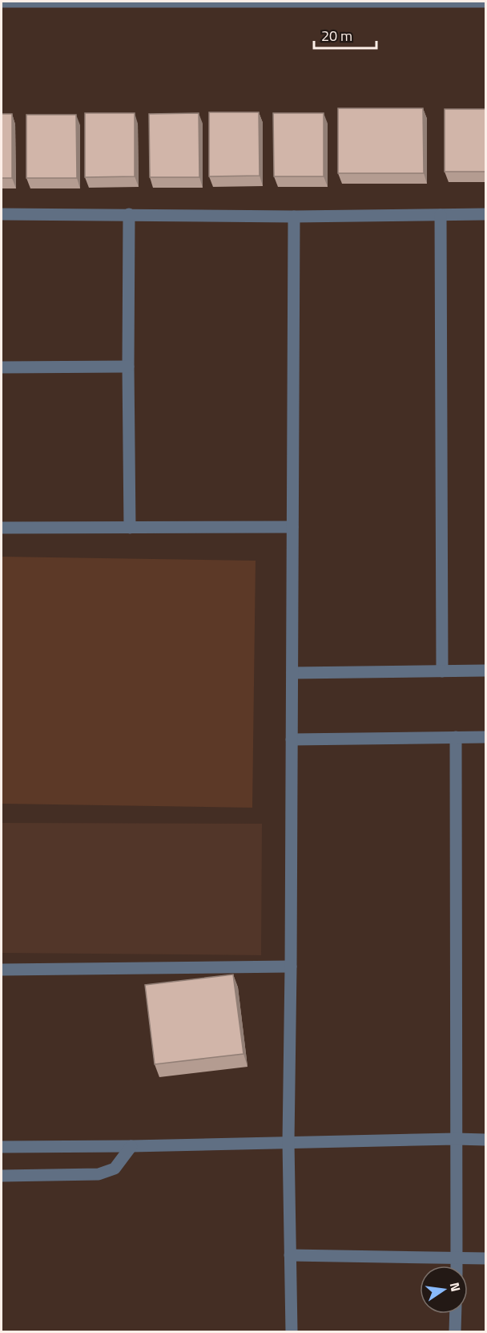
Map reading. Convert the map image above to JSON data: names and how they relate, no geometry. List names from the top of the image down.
{
  "scale_bar": "20 m",
  "north": "right"
}
